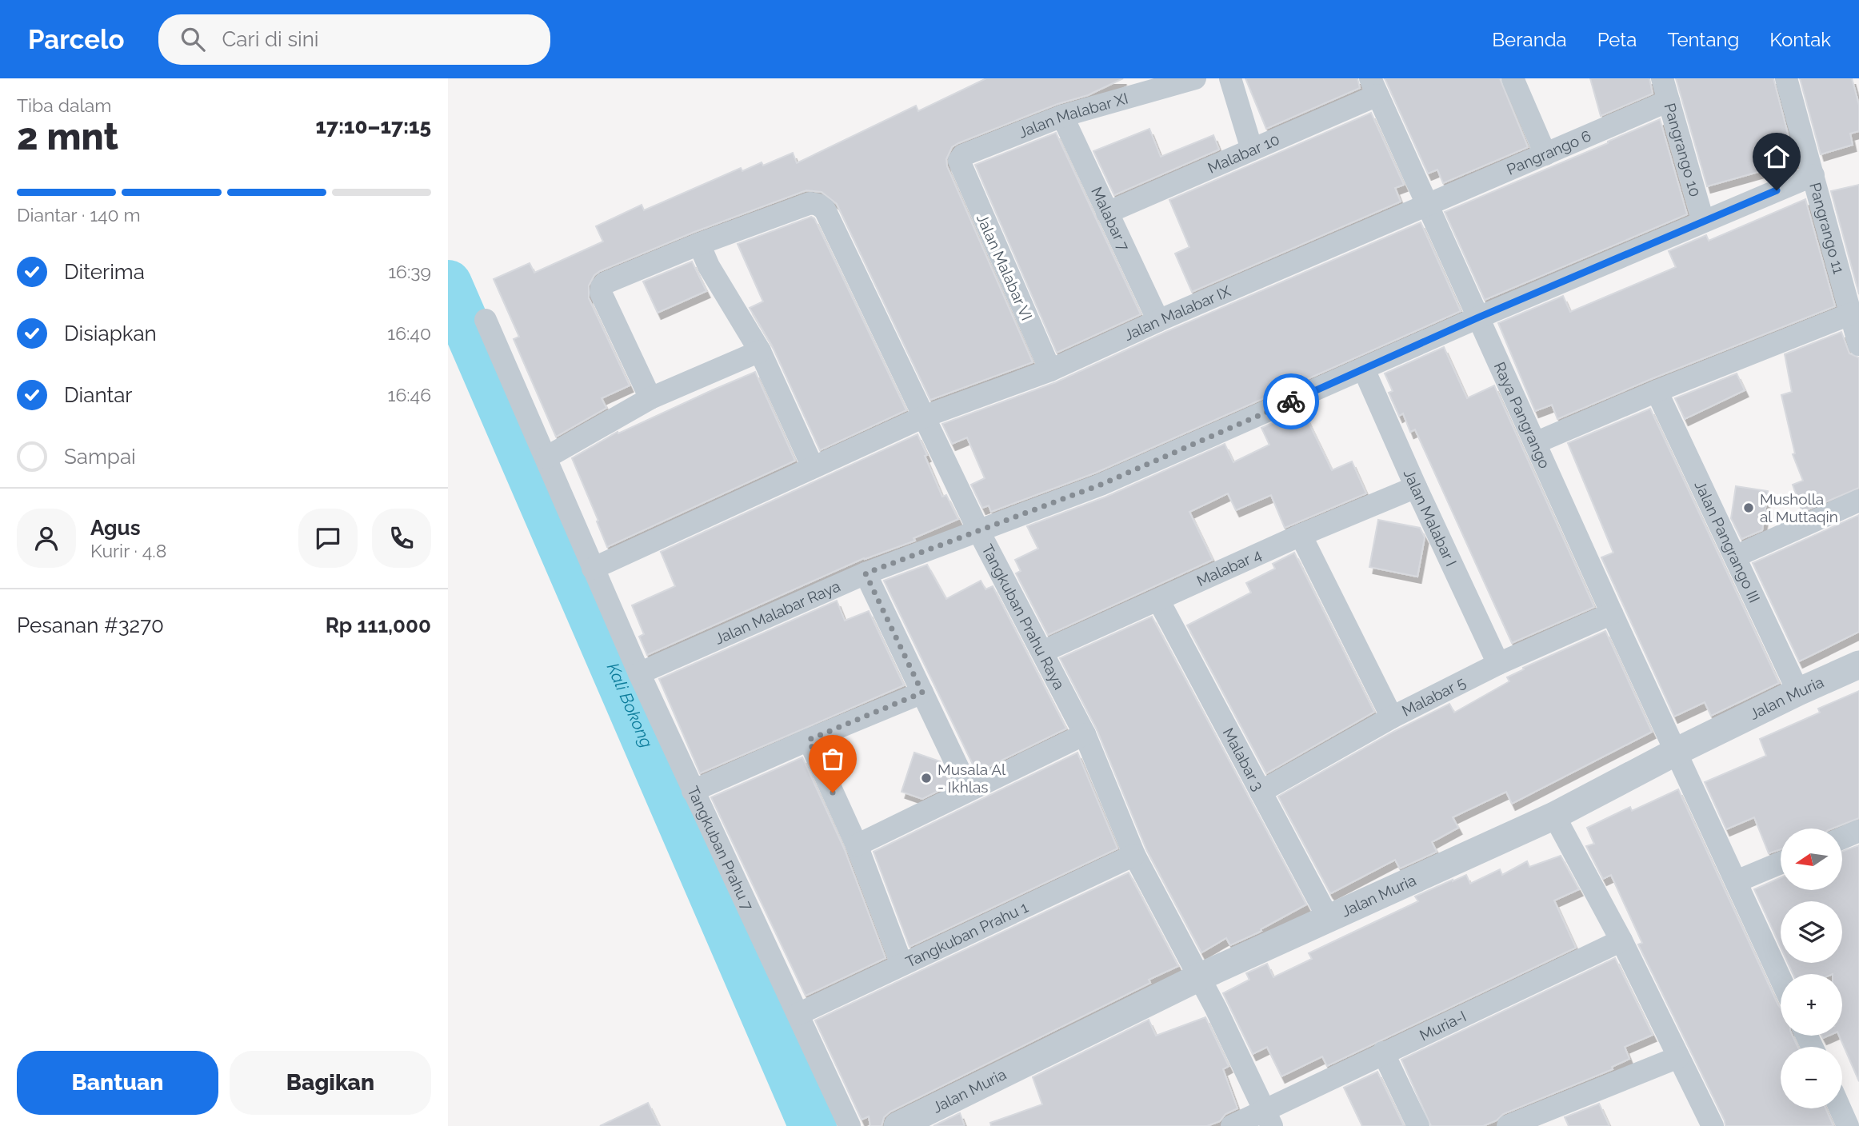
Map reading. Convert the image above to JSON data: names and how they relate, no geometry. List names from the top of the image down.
{
  "streets": {
    "street": [
      "Jalan Malabar XI",
      "Pangrango 10",
      "Malabar 10",
      "Pangrango 6",
      "Malabar 7",
      "Pangrango 11",
      "Jalan Malabar VI",
      "Jalan Malabar IX",
      "Raya Pangrango",
      "Jalan Malabar I",
      "Jalan Pangrango III",
      "Malabar 4",
      "Jalan Malabar Raya",
      "Tangkuban Prahu Raya",
      "Malabar 5",
      "Jalan Muria",
      "Malabar 3",
      "Tangkuban Prahu 7",
      "Tangkuban Prahu 1",
      "Muria-I"
    ]
  },
  "crossings": [
    ["Jalan Malabar XI", "Malabar 7"],
    ["Jalan Malabar XI", "Jalan Malabar VI"],
    ["Pangrango 10", "Pangrango 6"],
    ["Pangrango 10", "Jalan Malabar Raya"],
    ["Malabar 10", "Malabar 7"],
    ["Malabar 10", "Raya Pangrango"],
    ["Pangrango 6", "Jalan Malabar IX"],
    ["Pangrango 6", "Raya Pangrango"],
    ["Malabar 7", "Jalan Malabar IX"],
    ["Pangrango 11", "Jalan Malabar Raya"],
    ["Jalan Malabar VI", "Jalan Malabar IX"],
    ["Jalan Malabar IX", "Raya Pangrango"],
    ["Jalan Malabar IX", "Tangkuban Prahu Raya"],
    ["Jalan Malabar IX", "Tangkuban Prahu 7"],
    ["Raya Pangrango", "Jalan Malabar Raya"],
    ["Raya Pangrango", "Malabar 5"],
    ["Raya Pangrango", "Jalan Muria"],
    ["Jalan Malabar I", "Malabar 4"],
    ["Jalan Malabar I", "Jalan Malabar Raya"],
    ["Jalan Malabar I", "Malabar 5"],
    ["Jalan Pangrango III", "Jalan Muria"],
    ["Malabar 4", "Tangkuban Prahu Raya"],
    ["Malabar 4", "Malabar 3"],
    ["Jalan Malabar Raya", "Tangkuban Prahu Raya"],
    ["Jalan Malabar Raya", "Tangkuban Prahu 7"],
    ["Tangkuban Prahu Raya", "Jalan Muria"],
    ["Tangkuban Prahu Raya", "Tangkuban Prahu 1"],
    ["Tangkuban Prahu Raya", "Muria-I"],
    ["Malabar 5", "Malabar 3"],
    ["Jalan Muria", "Malabar 3"],
    ["Tangkuban Prahu 7", "Tangkuban Prahu 1"]
  ],
  "water": ["Kali Bokong"],
  "places": ["Musholla al Muttaqin", "Musala Al - Ikhlas"],
  "north": "left",
  "page": {
    "header": "Parcelo",
    "search": "Cari di sini",
    "nav": [
      "Beranda",
      "Peta",
      "Tentang",
      "Kontak"
    ],
    "heading": ["2 mnt", "Tiba dalam", "17:10–17:15"],
    "panel": [
      "Agus",
      "Kurir · 4.8",
      "Pesanan #3270",
      "Rp 111,000"
    ],
    "bar": "Diantar · 140 m",
    "list": [
      ["Diterima", "16:39"],
      ["Disiapkan", "16:40"],
      ["Diantar", "16:46"],
      "Sampai"
    ],
    "map_buttons": ["+", "−"],
    "buttons": ["Bantuan", "Bagikan"]
  }
}
